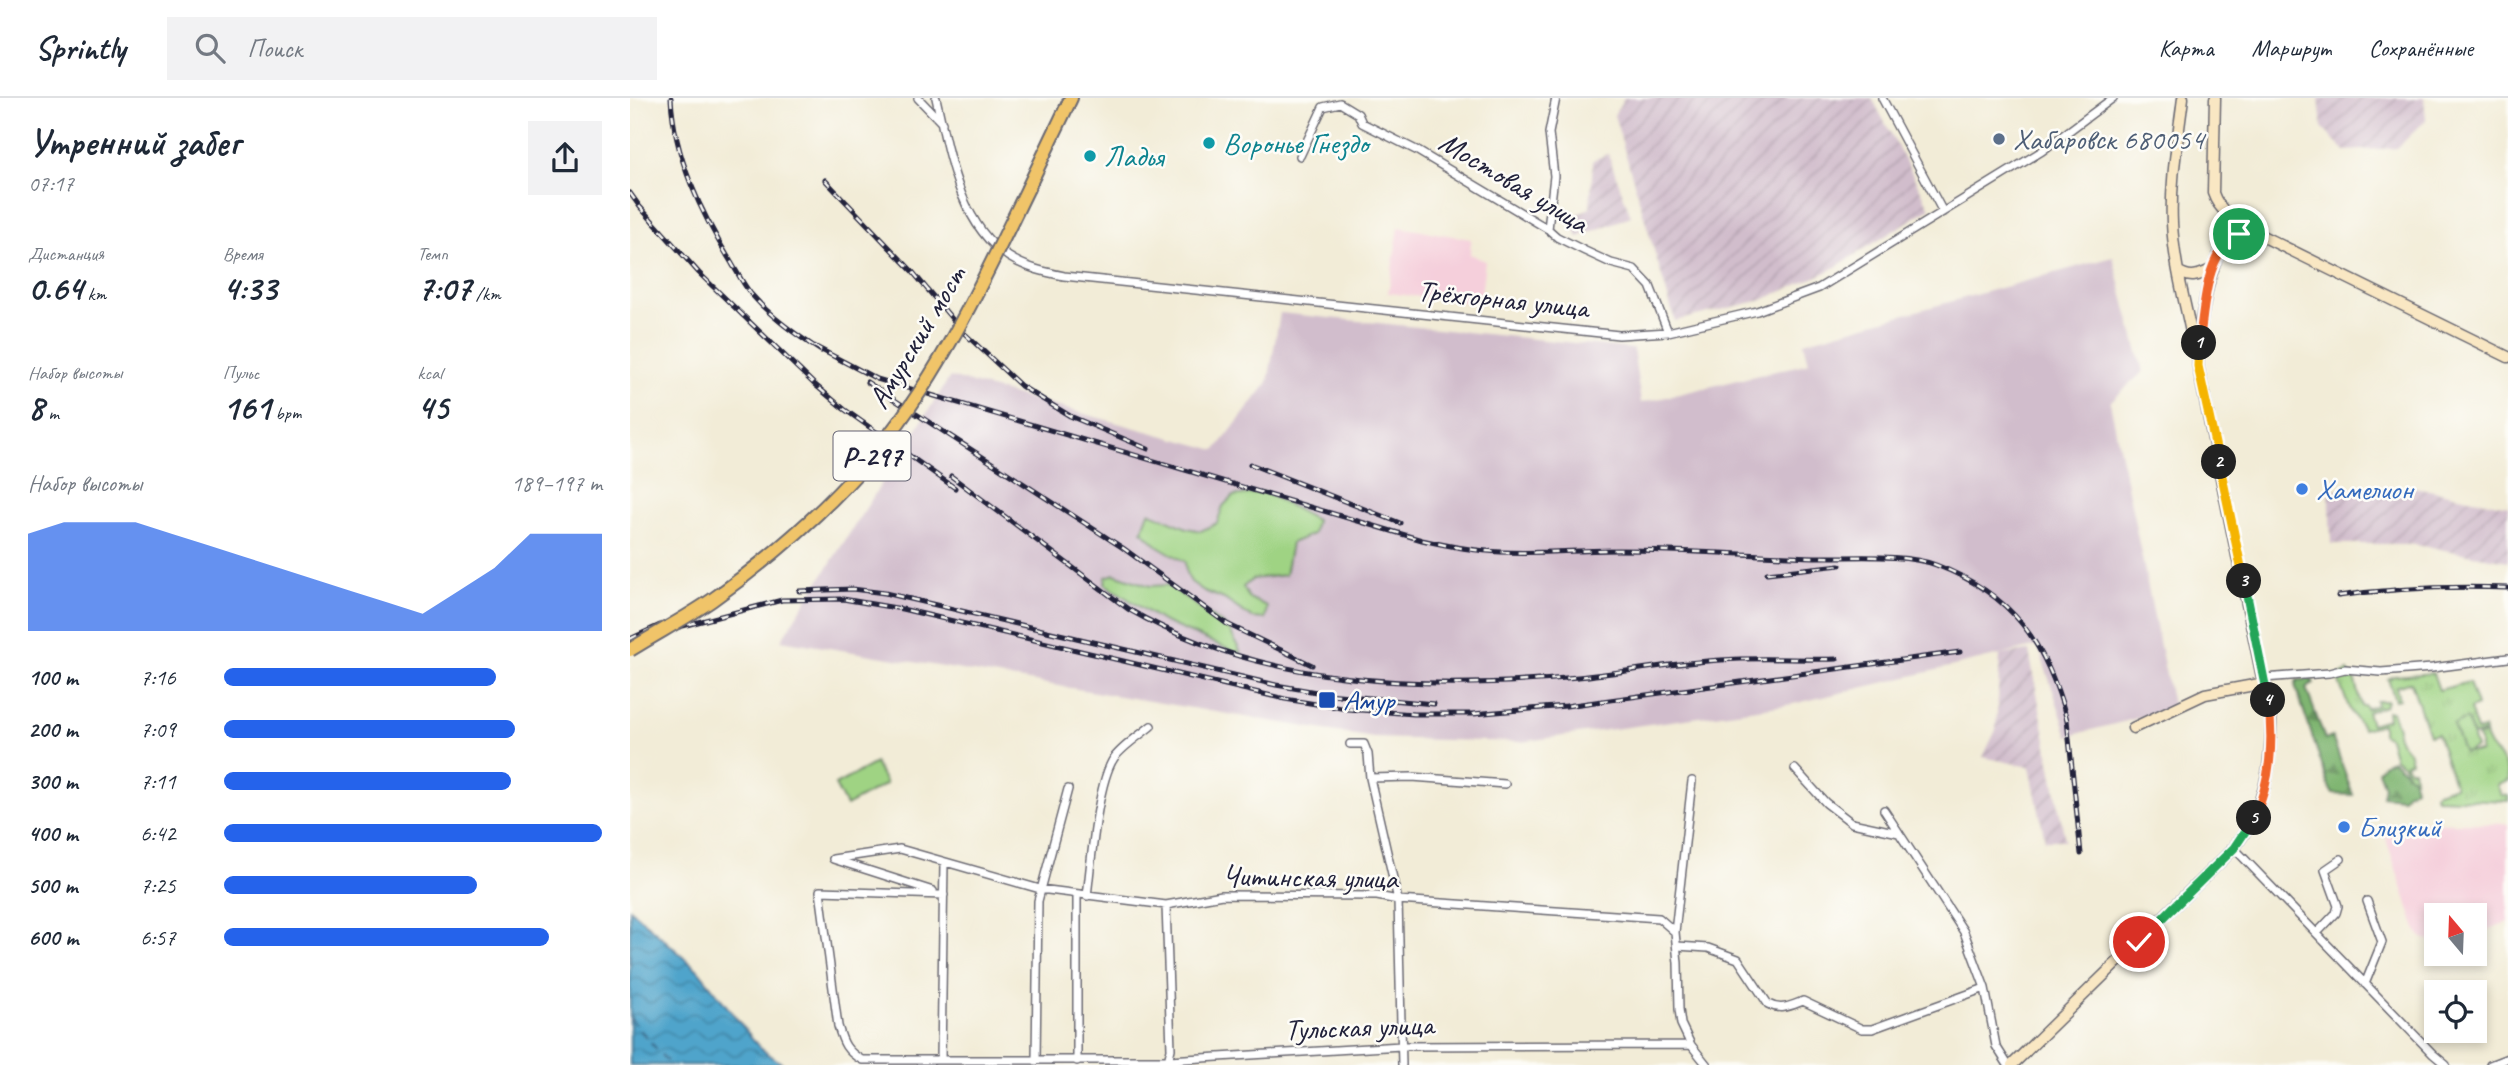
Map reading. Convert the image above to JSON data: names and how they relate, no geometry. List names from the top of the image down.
{
  "streets": {
    "highway": ["Амурский мост", "Р-297"],
    "street": [
      "Мостовая улица",
      "Трёхгорная улица",
      "Читинская улица",
      "Тульская улица"
    ]
  },
  "crossings": [
    ["Мостовая улица", "Трёхгорная улица"],
    ["Читинская улица", "Тульская улица"]
  ],
  "places": {
    "other": [
      "Хабаровск 680054",
      "Воронье Гнездо",
      "Ладья",
      "Хамелион",
      "Близкий"
    ],
    "transit": ["Амур"]
  },
  "north": "top",
  "page": {
    "header": "Sprintly",
    "search": "Поиск",
    "nav": ["Карта", "Маршрут", "Сохранённые"],
    "heading": ["Утренний забег", "07:17"],
    "stats": [
      ["Дистанция", "0.64 km"],
      ["Время", "4:33"],
      ["Темп", "7:07 /km"],
      ["Набор высоты", "8 m"],
      ["Пульс", "161 bpm"],
      ["kcal", "45"]
    ],
    "pins": [
      "1",
      "2",
      "3",
      "4",
      "5"
    ],
    "chart": ["Набор высоты", "189–197 m"],
    "list": [
      {
        "name": "100 m",
        "note": "7:16"
      },
      {
        "name": "200 m",
        "note": "7:09"
      },
      {
        "name": "300 m",
        "note": "7:11"
      },
      {
        "name": "400 m",
        "note": "6:42"
      },
      {
        "name": "500 m",
        "note": "7:25"
      },
      {
        "name": "600 m",
        "note": "6:57"
      }
    ]
  }
}
